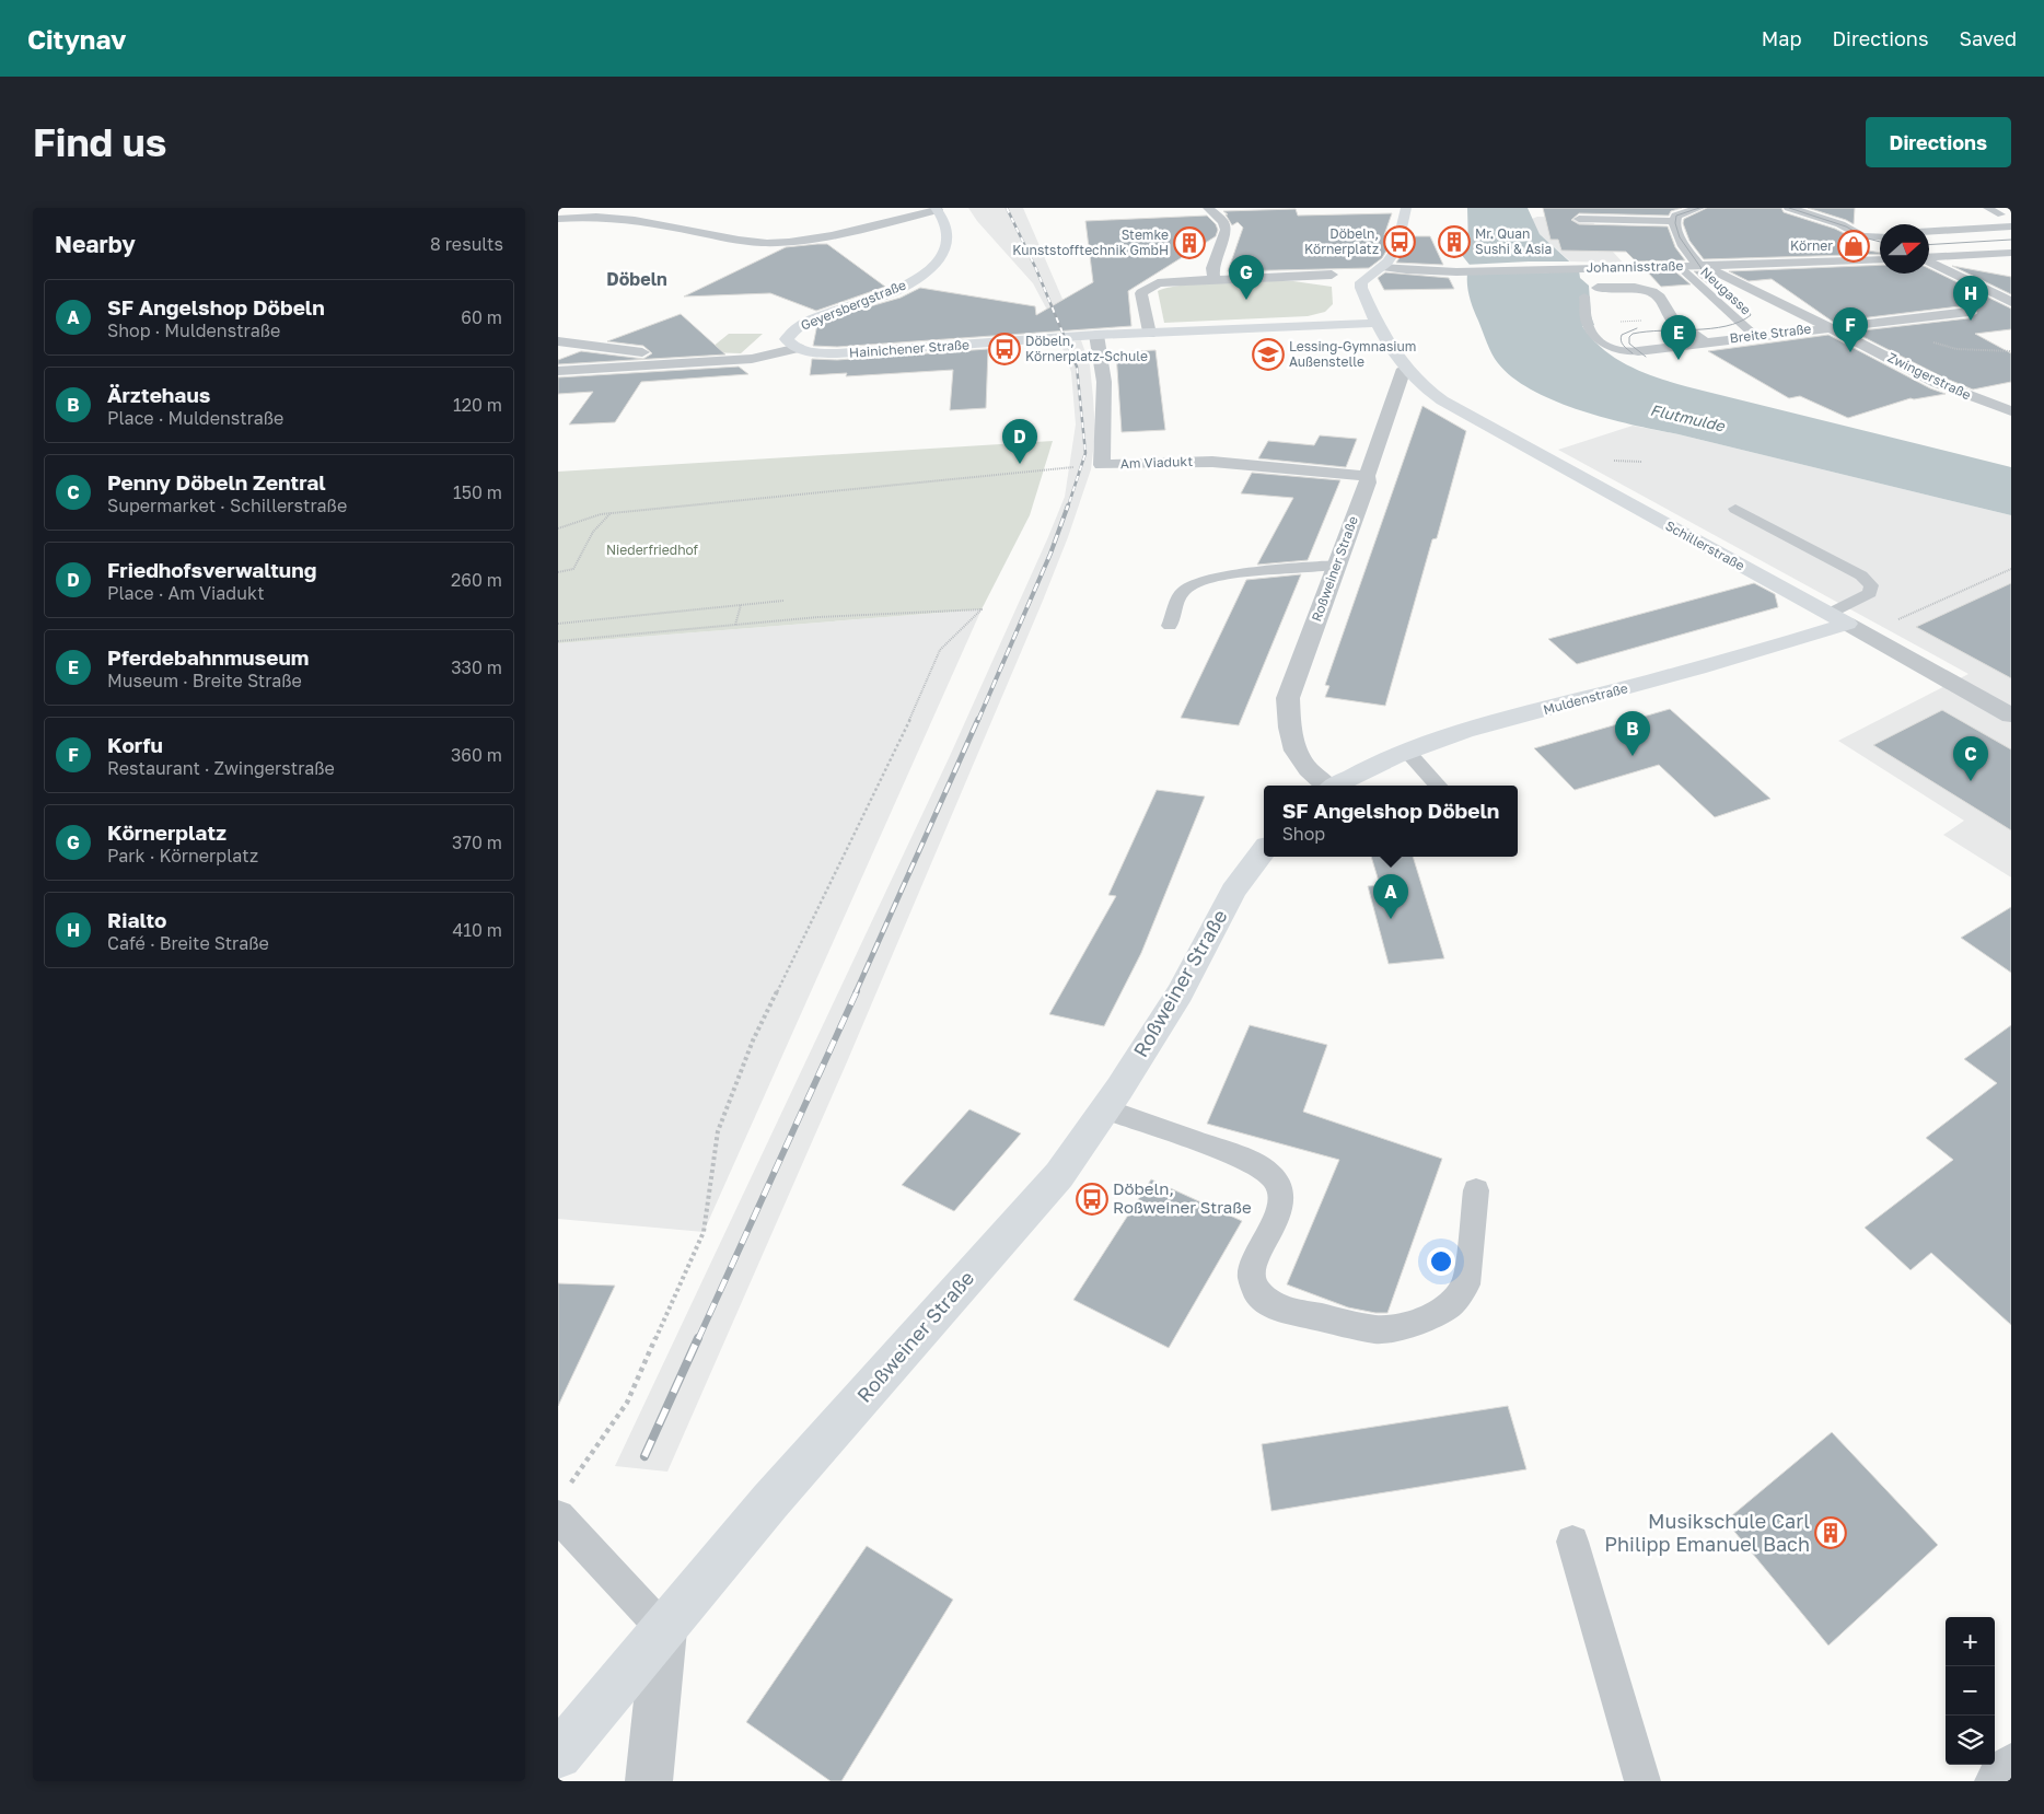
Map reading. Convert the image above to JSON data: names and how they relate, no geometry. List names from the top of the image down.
{
  "streets": {
    "main road": [
      "Geyersbergstraße",
      "Hainichener Straße",
      "Schillerstraße",
      "Roßweiner Straße",
      "Muldenstraße"
    ],
    "street": [
      "Johannisstraße",
      "Breite Straße",
      "Zwingerstraße",
      "Am Viadukt"
    ],
    "lane": ["Neugasse"]
  },
  "crossings": [
    ["Johannisstraße", "Neugasse"],
    ["Johannisstraße", "Zwingerstraße"],
    ["Johannisstraße", "Schillerstraße"],
    ["Neugasse", "Breite Straße"],
    ["Geyersbergstraße", "Hainichener Straße"],
    ["Breite Straße", "Zwingerstraße"],
    ["Hainichener Straße", "Am Viadukt"],
    ["Hainichener Straße", "Schillerstraße"],
    ["Am Viadukt", "Roßweiner Straße"],
    ["Schillerstraße", "Roßweiner Straße"],
    ["Schillerstraße", "Muldenstraße"]
  ],
  "districts": ["Döbeln"],
  "water": ["Flutmulde"],
  "parks": ["Niederfriedhof"],
  "places": {
    "bus stop": ["Döbeln, Körnerplatz", "Döbeln, Körnerplatz-Schule", "Döbeln, Roßweiner Straße"],
    "building": ["Mr. Quan Sushi & Asia", "Stemke Kunststofftechnik GmbH", "Musikschule Carl Philipp Emanuel Bach"],
    "shop": ["Körner"],
    "school or university": ["Lessing-Gymnasium Außenstelle"]
  },
  "north": "right",
  "page": {
    "header": "Citynav",
    "nav": ["Map", "Directions", "Saved"],
    "buttons": "Directions",
    "title": "Find us",
    "heading": ["Nearby", "8 results"],
    "pins": [
      "G",
      "H",
      "F",
      "E",
      "D",
      "B",
      "C",
      "A"
    ],
    "list": [
      {
        "mark": "A",
        "name": "SF Angelshop Döbeln",
        "note": "Shop · Muldenstraße",
        "value": "60 m"
      },
      {
        "mark": "B",
        "name": "Ärztehaus",
        "note": "Place · Muldenstraße",
        "value": "120 m"
      },
      {
        "mark": "C",
        "name": "Penny Döbeln Zentral",
        "note": "Supermarket · Schillerstraße",
        "value": "150 m"
      },
      {
        "mark": "D",
        "name": "Friedhofsverwaltung",
        "note": "Place · Am Viadukt",
        "value": "260 m"
      },
      {
        "mark": "E",
        "name": "Pferdebahnmuseum",
        "note": "Museum · Breite Straße",
        "value": "330 m"
      },
      {
        "mark": "F",
        "name": "Korfu",
        "note": "Restaurant · Zwingerstraße",
        "value": "360 m"
      },
      {
        "mark": "G",
        "name": "Körnerplatz",
        "note": "Park · Körnerplatz",
        "value": "370 m"
      },
      {
        "mark": "H",
        "name": "Rialto",
        "note": "Café · Breite Straße",
        "value": "410 m"
      }
    ],
    "popup": ["SF Angelshop Döbeln", "Shop"],
    "map_buttons": ["+", "−"]
  }
}
